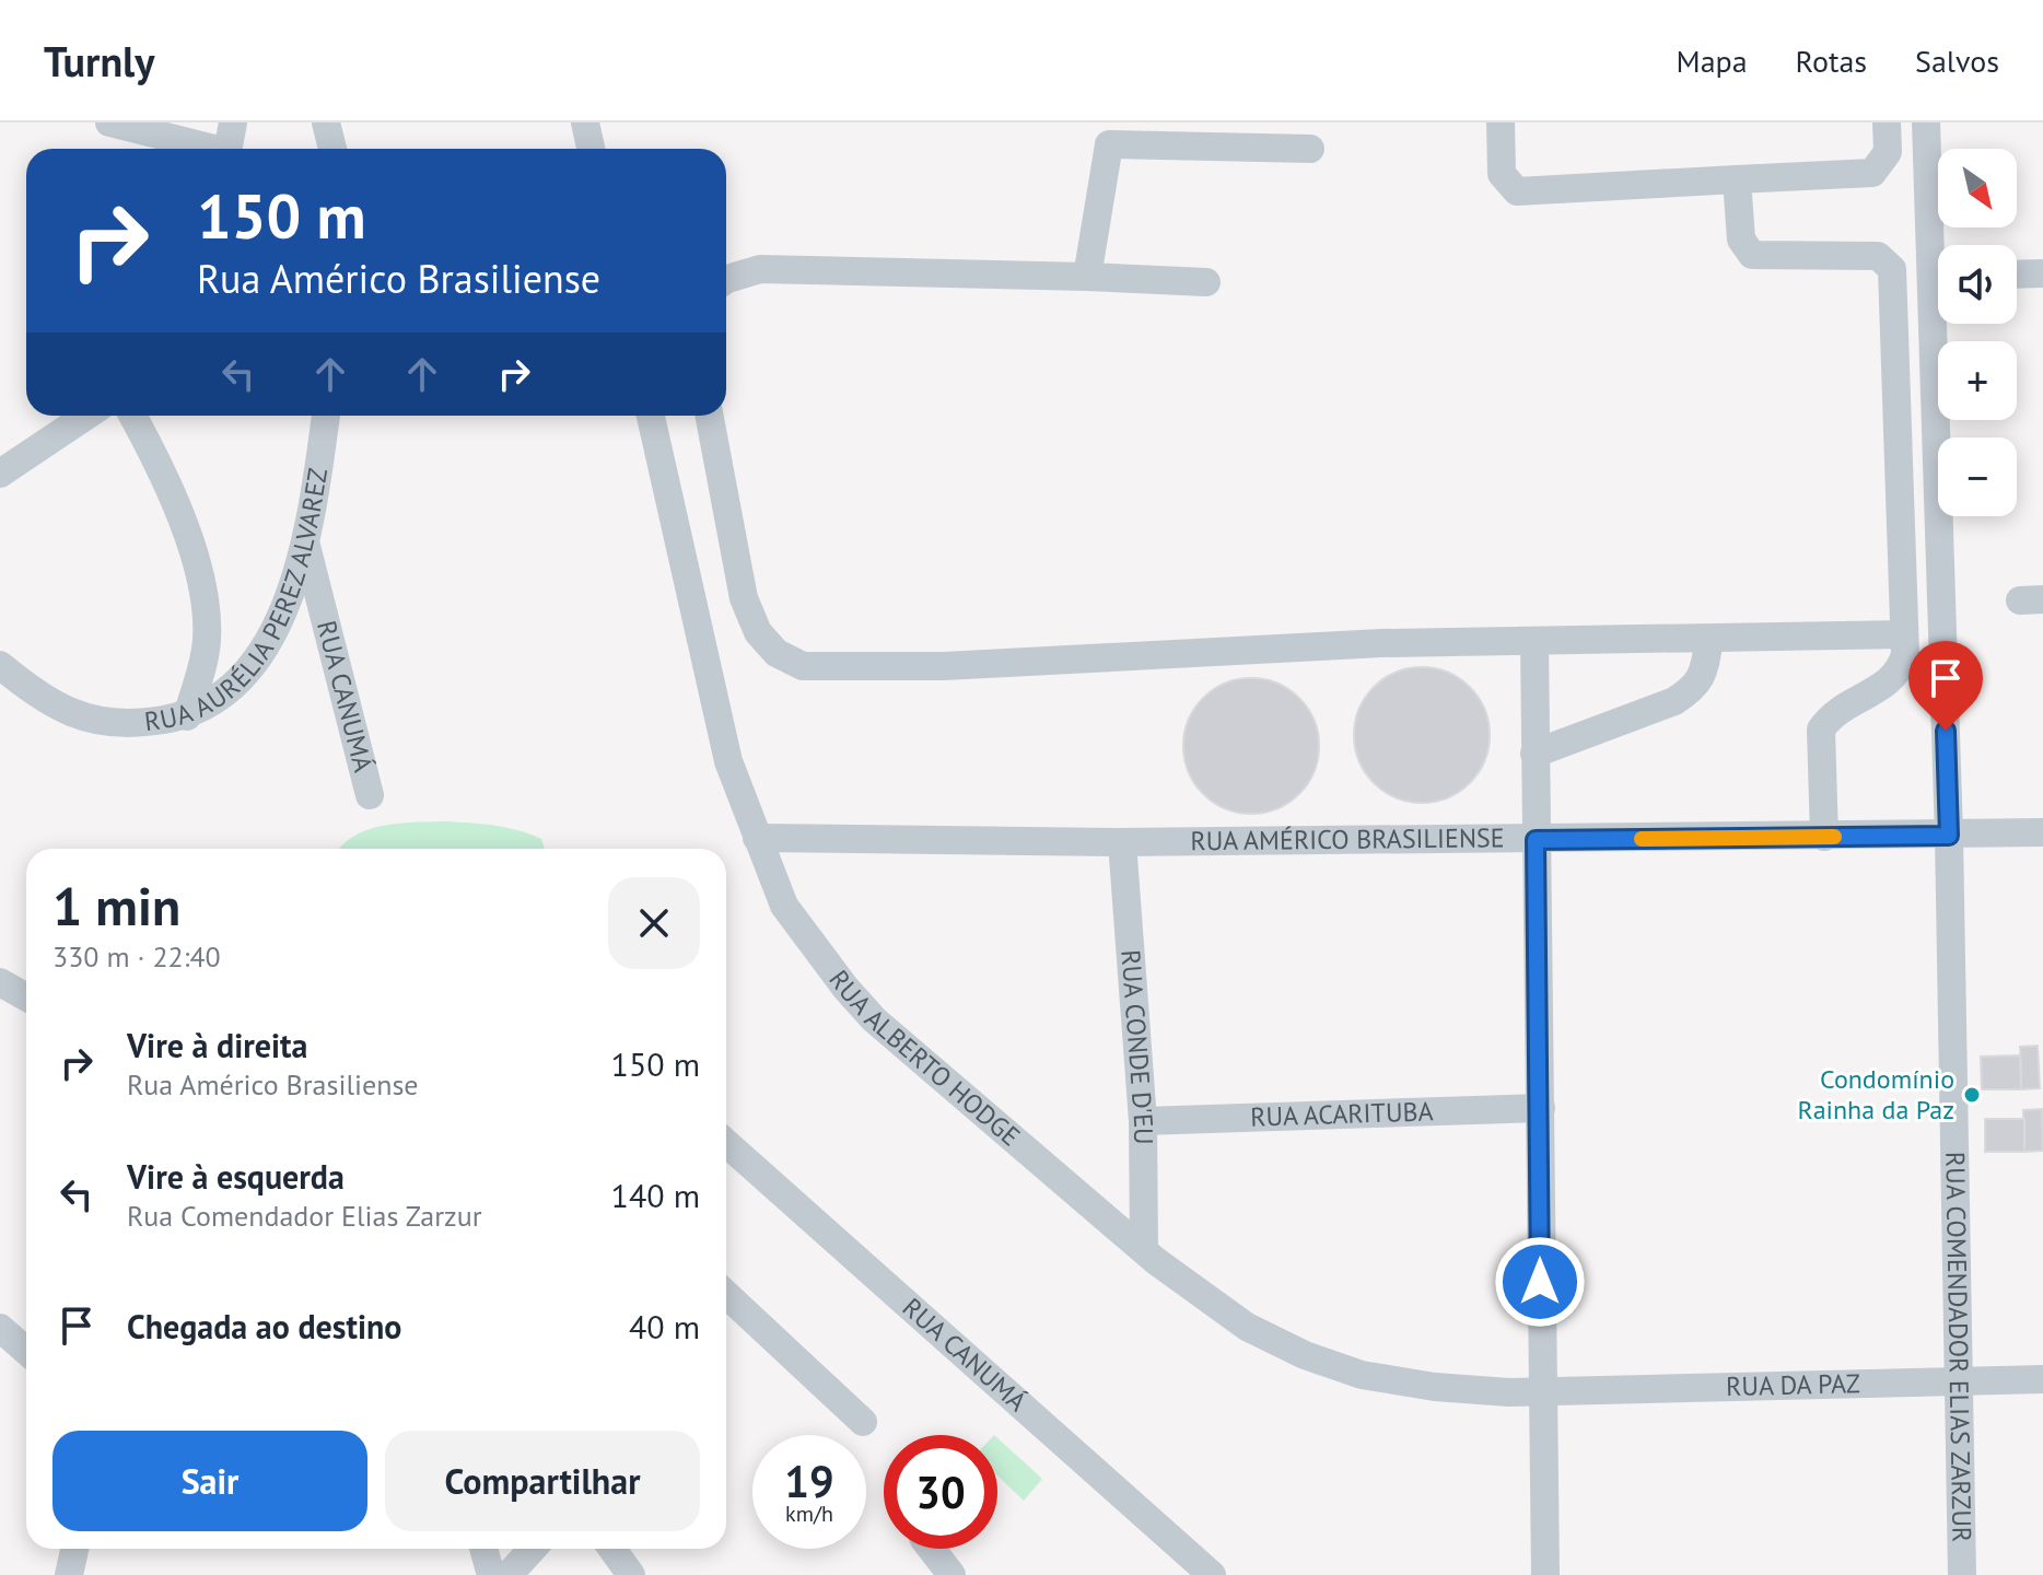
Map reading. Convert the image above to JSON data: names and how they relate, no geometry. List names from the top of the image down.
{
  "streets": {
    "street": [
      "RUA AURÉLIA PEREZ ALVAREZ",
      "RUA CANUMÁ",
      "RUA AMÉRICO BRASILIENSE",
      "RUA CONDE D'EU",
      "RUA ALBERTO HODGE",
      "RUA ACARITUBA",
      "RUA COMENDADOR ELIAS ZARZUR",
      "RUA DA PAZ"
    ]
  },
  "crossings": [
    ["RUA AURÉLIA PEREZ ALVAREZ", "RUA CANUMÁ"],
    ["RUA AMÉRICO BRASILIENSE", "RUA CONDE D'EU"],
    ["RUA AMÉRICO BRASILIENSE", "RUA ALBERTO HODGE"],
    ["RUA AMÉRICO BRASILIENSE", "RUA COMENDADOR ELIAS ZARZUR"],
    ["RUA CONDE D'EU", "RUA ALBERTO HODGE"],
    ["RUA CONDE D'EU", "RUA ACARITUBA"],
    ["RUA ALBERTO HODGE", "RUA DA PAZ"],
    ["RUA COMENDADOR ELIAS ZARZUR", "RUA DA PAZ"]
  ],
  "places": ["Condomínio Rainha da Paz"],
  "north": "bottom right",
  "page": {
    "header": "Turnly",
    "nav": ["Mapa", "Rotas", "Salvos"],
    "map_buttons": ["+", "−"],
    "turn": ["150 m", "Rua Américo Brasiliense"],
    "heading": ["1 min", "330 m · 22:40"],
    "list": [
      {
        "name": "Vire à direita",
        "note": "Rua Américo Brasiliense",
        "value": "150 m"
      },
      {
        "name": "Vire à esquerda",
        "note": "Rua Comendador Elias Zarzur",
        "value": "140 m"
      },
      {
        "name": "Chegada ao destino",
        "value": "40 m"
      }
    ],
    "buttons": ["Sair", "Compartilhar"],
    "speed": "19 km/h",
    "limit": "30"
  }
}
